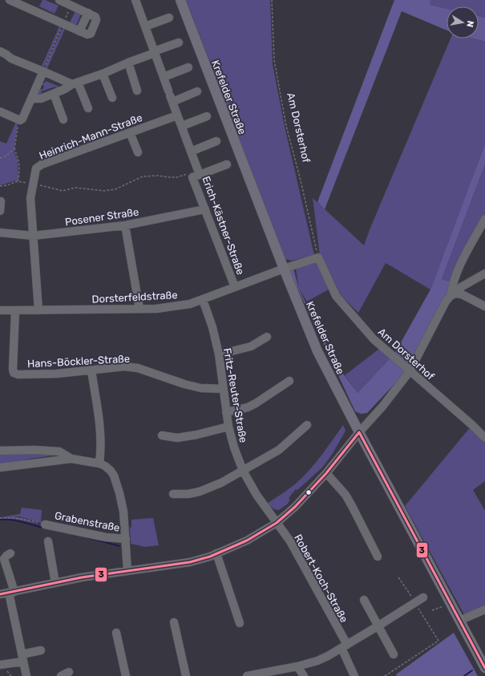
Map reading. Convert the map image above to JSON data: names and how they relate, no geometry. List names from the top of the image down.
{
  "streets": {
    "main road": ["Krefelder Straße"],
    "street": [
      "Am Dorsterhof",
      "Heinrich-Mann-Straße",
      "Posener Straße",
      "Erich-Kästner-Straße",
      "Dorsterfeldstraße",
      "Hans-Böckler-Straße",
      "Fritz-Reuter-Straße",
      "Grabenstraße",
      "Robert-Koch-Straße"
    ]
  },
  "crossings": [
    ["Krefelder Straße", "Dorsterfeldstraße"],
    ["Heinrich-Mann-Straße", "Posener Straße"],
    ["Heinrich-Mann-Straße", "Erich-Kästner-Straße"],
    ["Heinrich-Mann-Straße", "Dorsterfeldstraße"],
    ["Posener Straße", "Erich-Kästner-Straße"],
    ["Erich-Kästner-Straße", "Dorsterfeldstraße"],
    ["Dorsterfeldstraße", "Hans-Böckler-Straße"],
    ["Dorsterfeldstraße", "Fritz-Reuter-Straße"],
    ["Hans-Böckler-Straße", "Fritz-Reuter-Straße"],
    ["Fritz-Reuter-Straße", "Robert-Koch-Straße"]
  ],
  "lines": ["transit line 3"],
  "north": "right"
}
